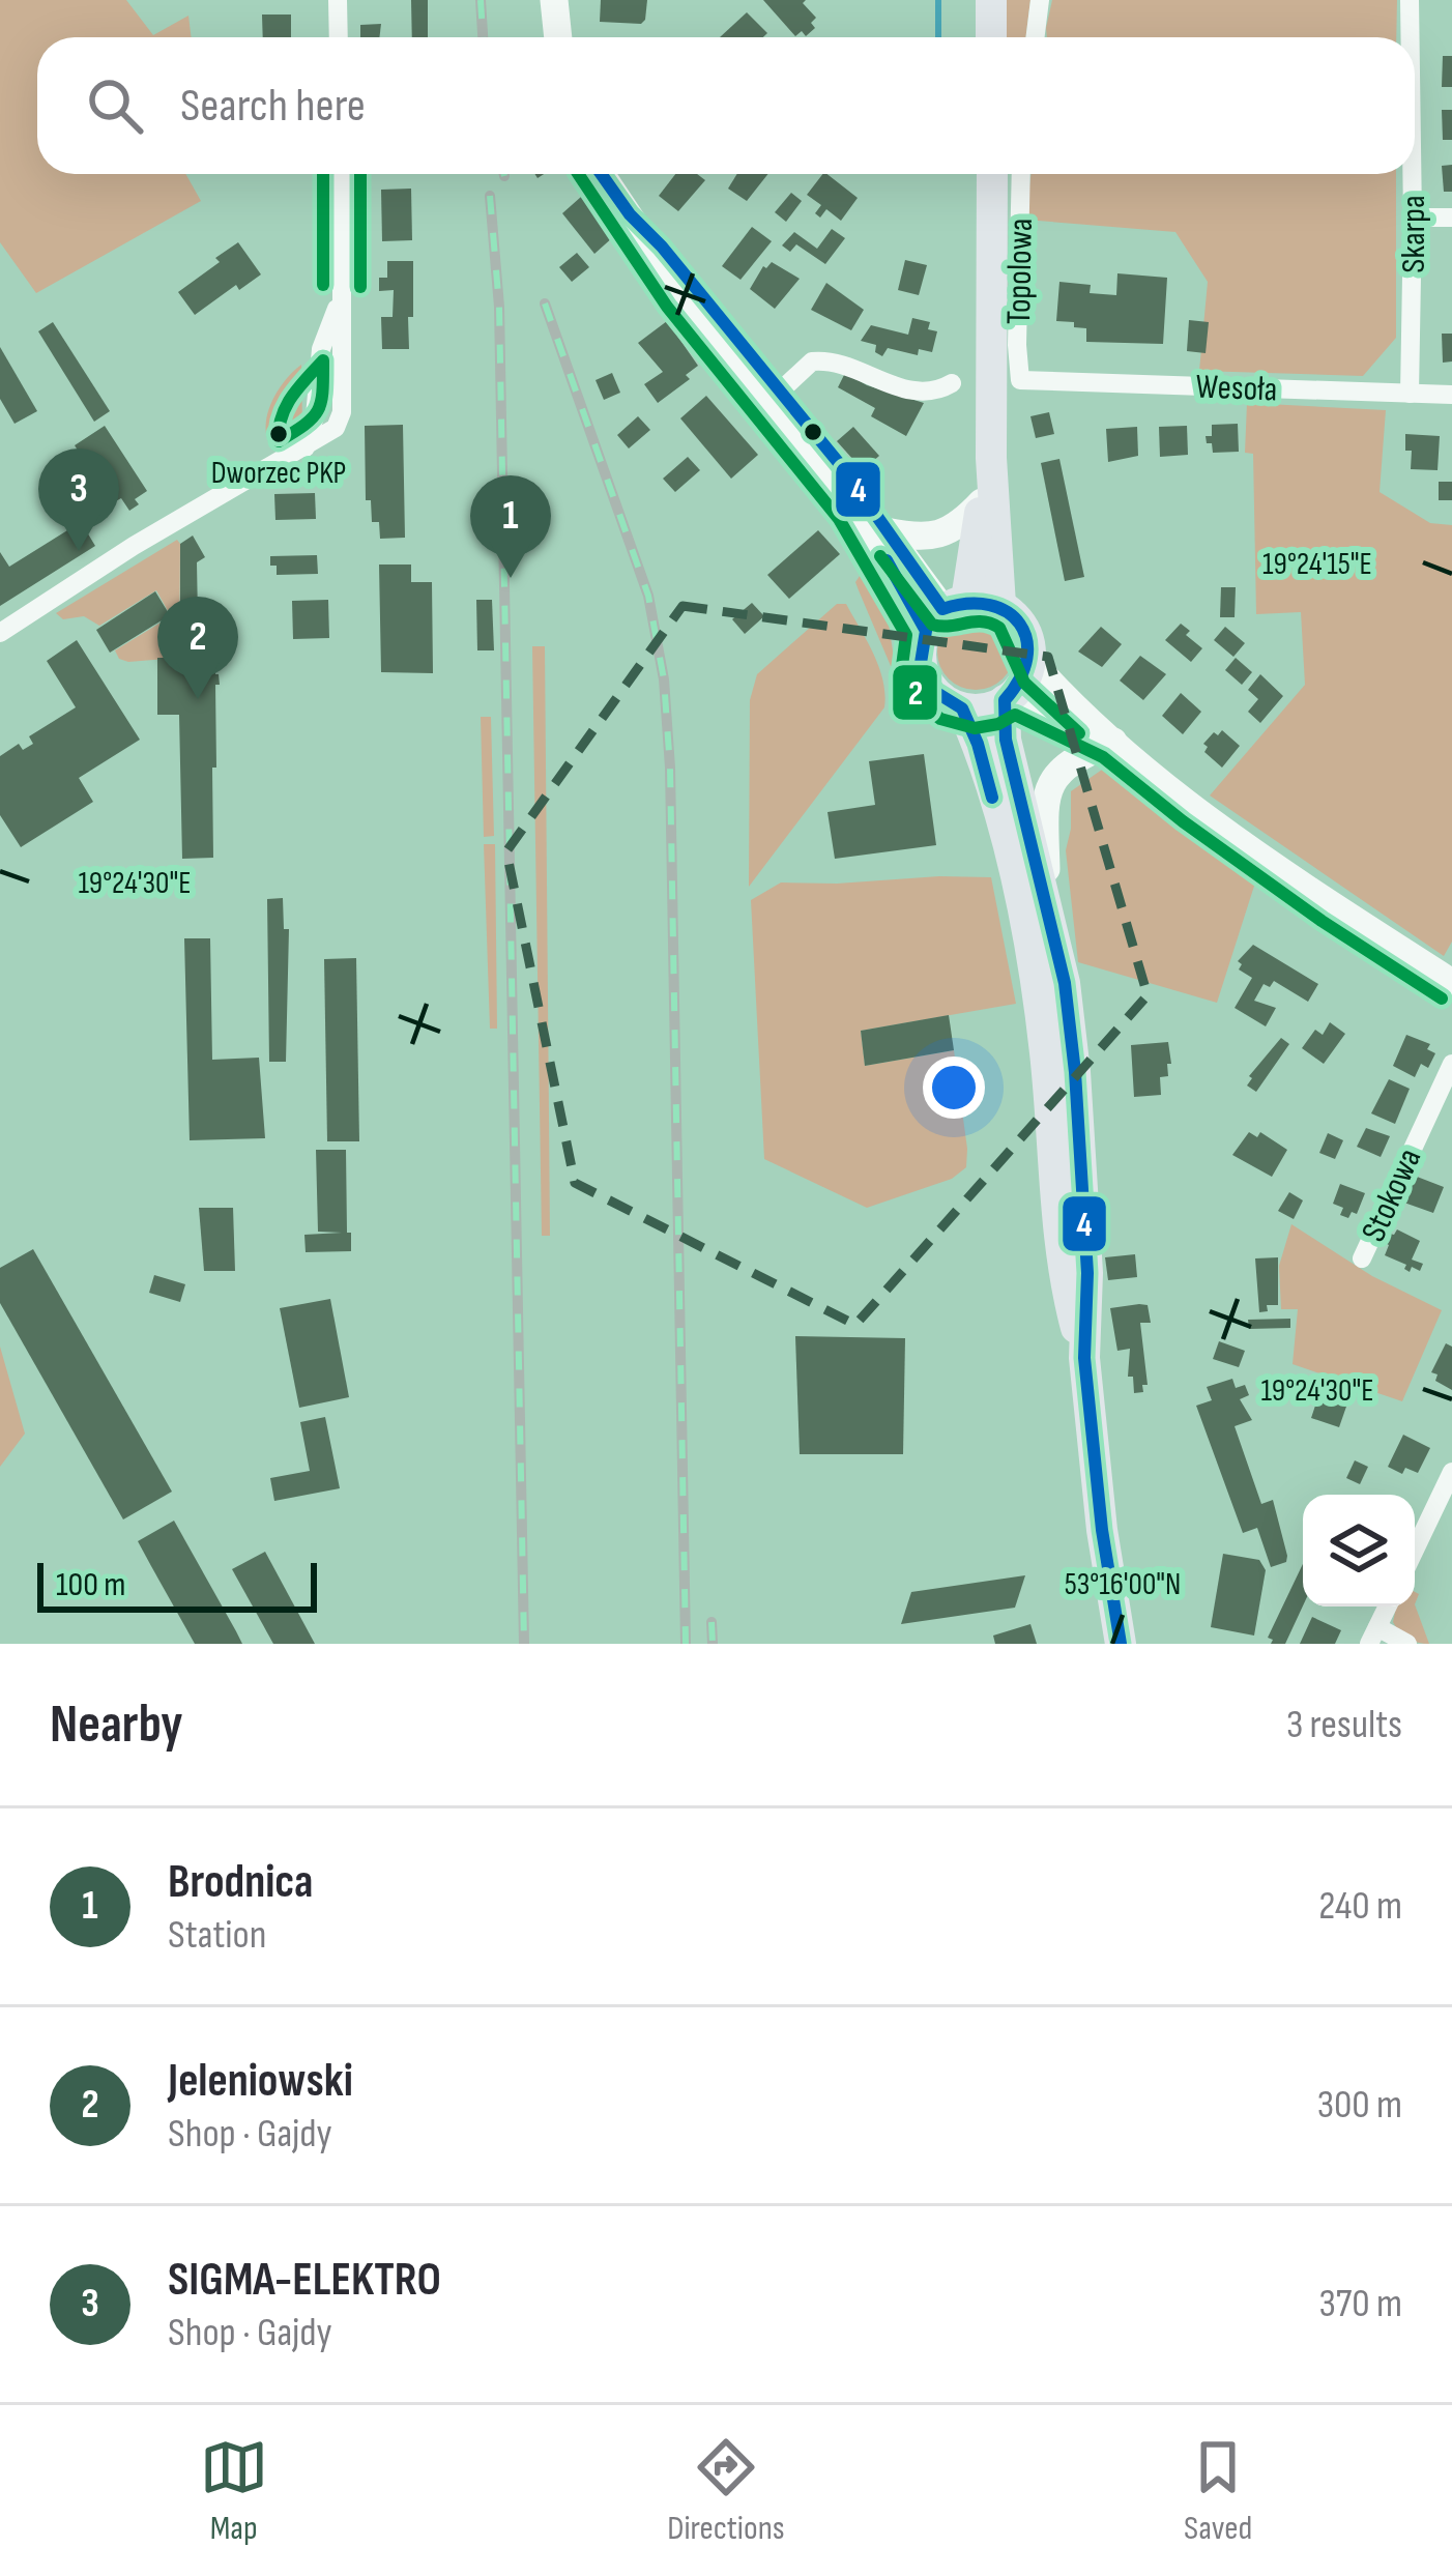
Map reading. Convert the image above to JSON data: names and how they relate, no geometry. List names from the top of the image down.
{
  "streets": {
    "street": [
      "Skarpa",
      "Topolowa",
      "Wesoła",
      "Stokowa"
    ]
  },
  "crossings": [
    ["Skarpa", "Wesoła"],
    ["Topolowa", "Wesoła"]
  ],
  "places": ["Dworzec PKP"],
  "lines": ["transit line 4", "transit line 2"],
  "scale_bar": "100 m",
  "page": {
    "search": "Search here",
    "pins": ["3", "1", "2"],
    "scale": "100 m",
    "heading": ["Nearby", "3 results"],
    "list": [
      {
        "mark": "1",
        "name": "Brodnica",
        "note": "Station",
        "value": "240 m"
      },
      {
        "mark": "2",
        "name": "Jeleniowski",
        "note": "Shop · Gajdy",
        "value": "300 m"
      },
      {
        "mark": "3",
        "name": "SIGMA-ELEKTRO",
        "note": "Shop · Gajdy",
        "value": "370 m"
      }
    ],
    "nav": ["Map", "Directions", "Saved"]
  },
  "coordinates": ["19°24'15\"E", "19°24'30\"E", "53°16'00\"N"]
}
